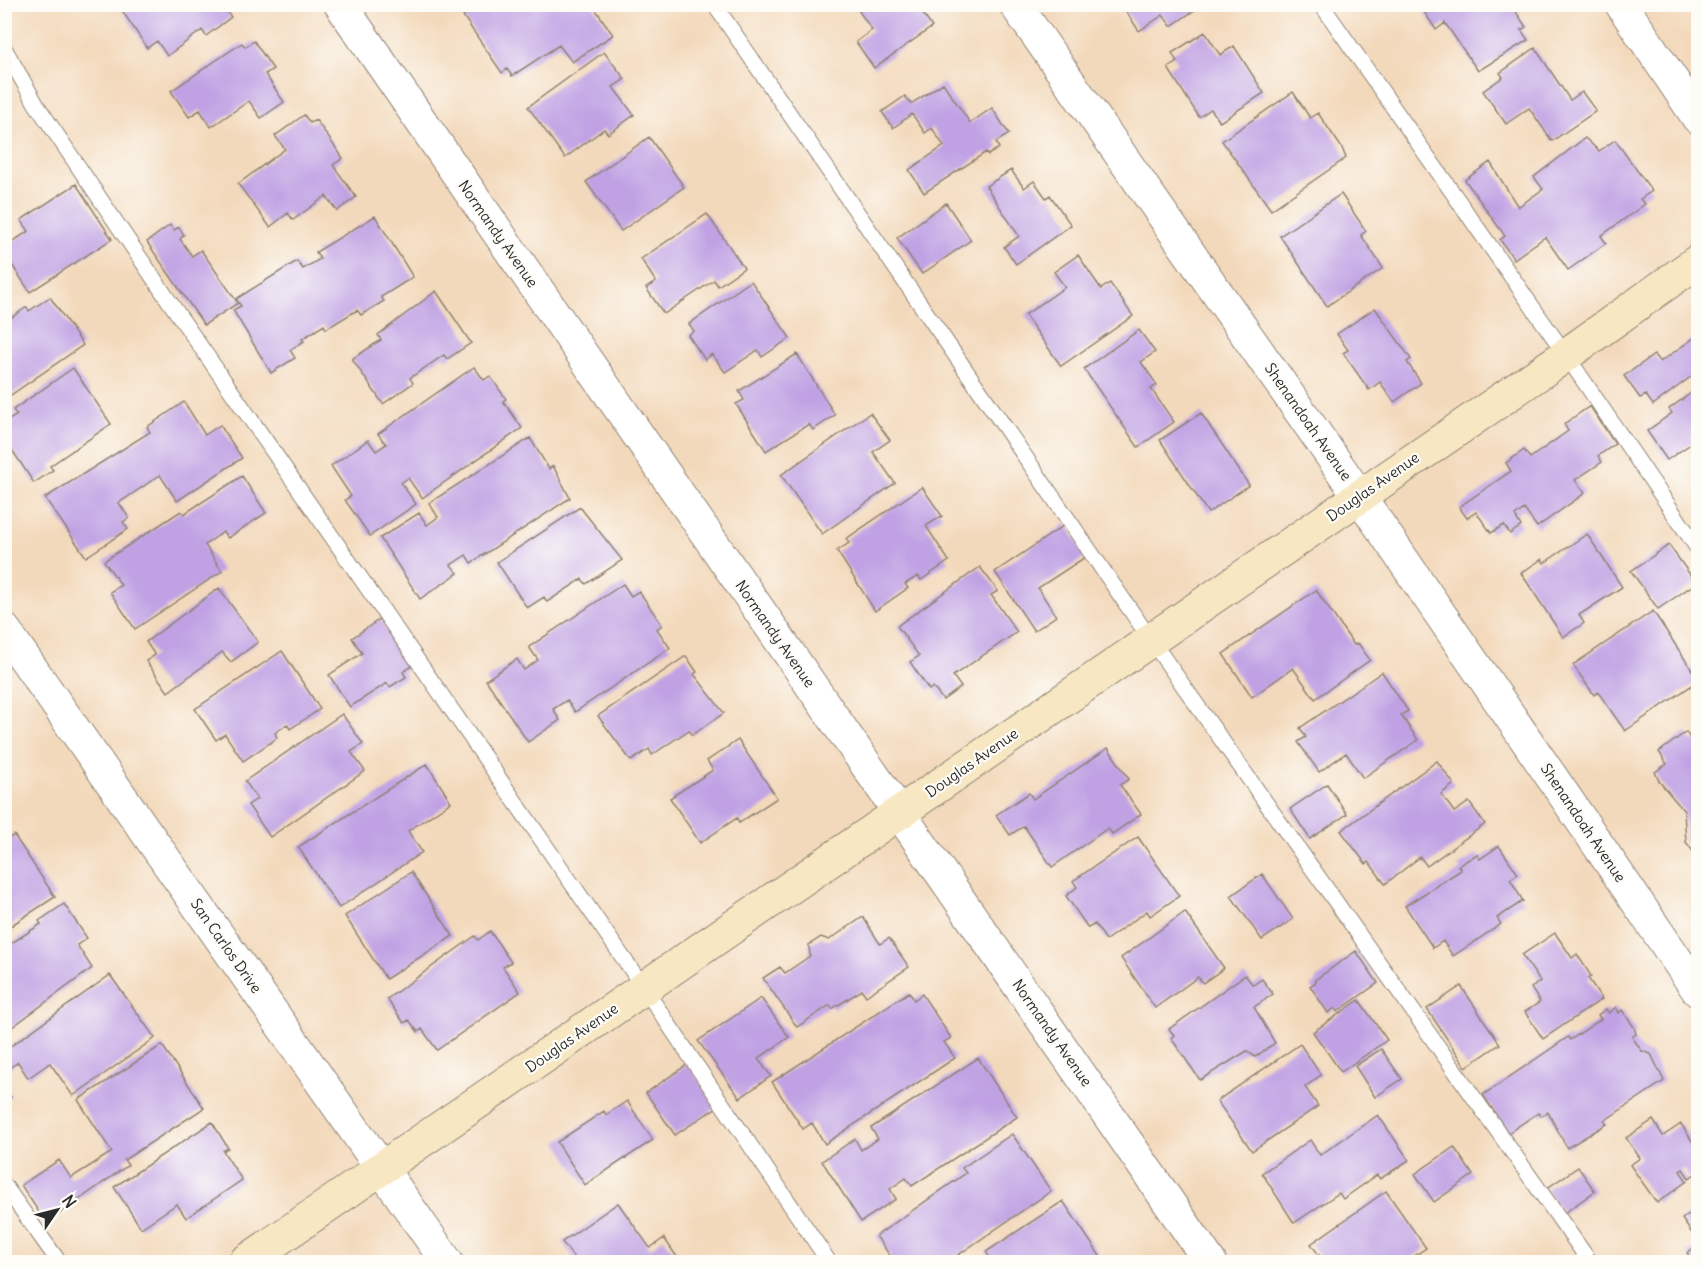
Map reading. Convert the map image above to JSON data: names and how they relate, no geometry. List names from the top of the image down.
{
  "streets": {
    "street": [
      "Normandy Avenue",
      "Shenandoah Avenue",
      "Douglas Avenue",
      "San Carlos Drive"
    ]
  },
  "crossings": [
    ["Normandy Avenue", "Douglas Avenue"],
    ["Shenandoah Avenue", "Douglas Avenue"],
    ["Douglas Avenue", "San Carlos Drive"]
  ],
  "north": "top right"
}
